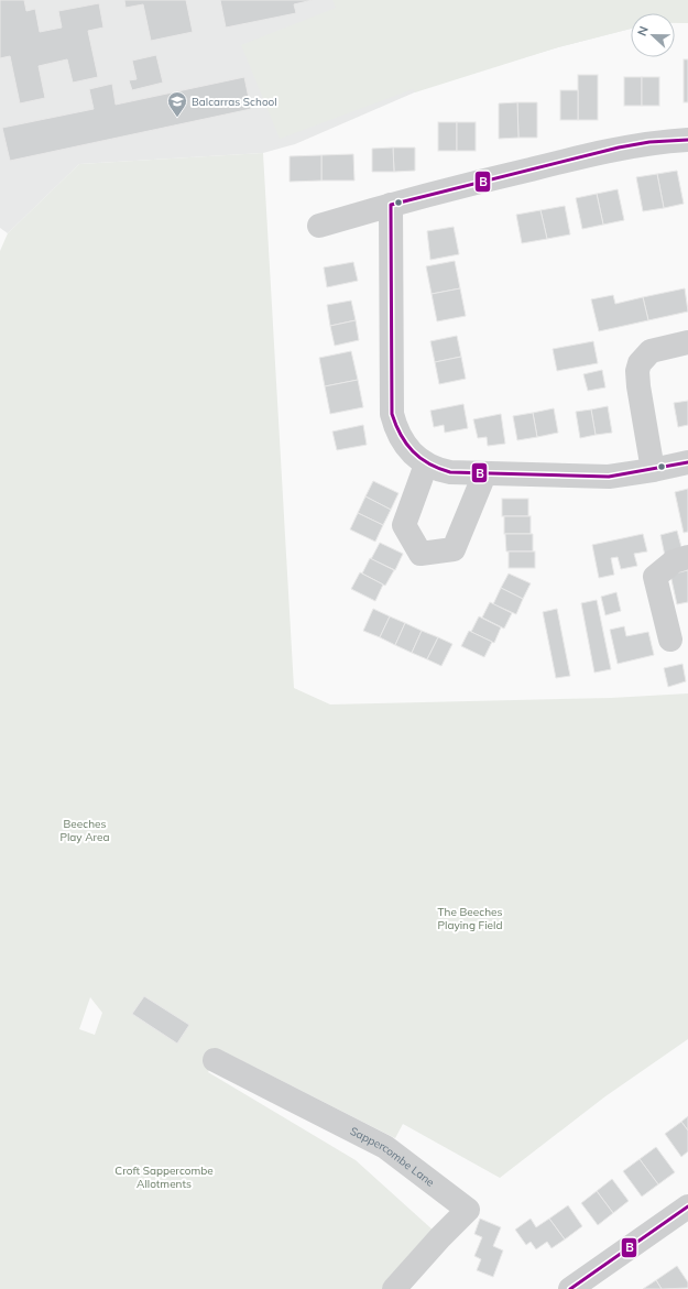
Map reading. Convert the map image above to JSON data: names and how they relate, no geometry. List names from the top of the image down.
{
  "streets": {
    "street": ["Sappercombe Lane"]
  },
  "parks": ["Beeches Play Area", "The Beeches Playing Field", "Croft Sappercombe Allotments"],
  "places": {
    "school or university": ["Balcarras School"]
  },
  "lines": ["transit line B"],
  "north": "left"
}
